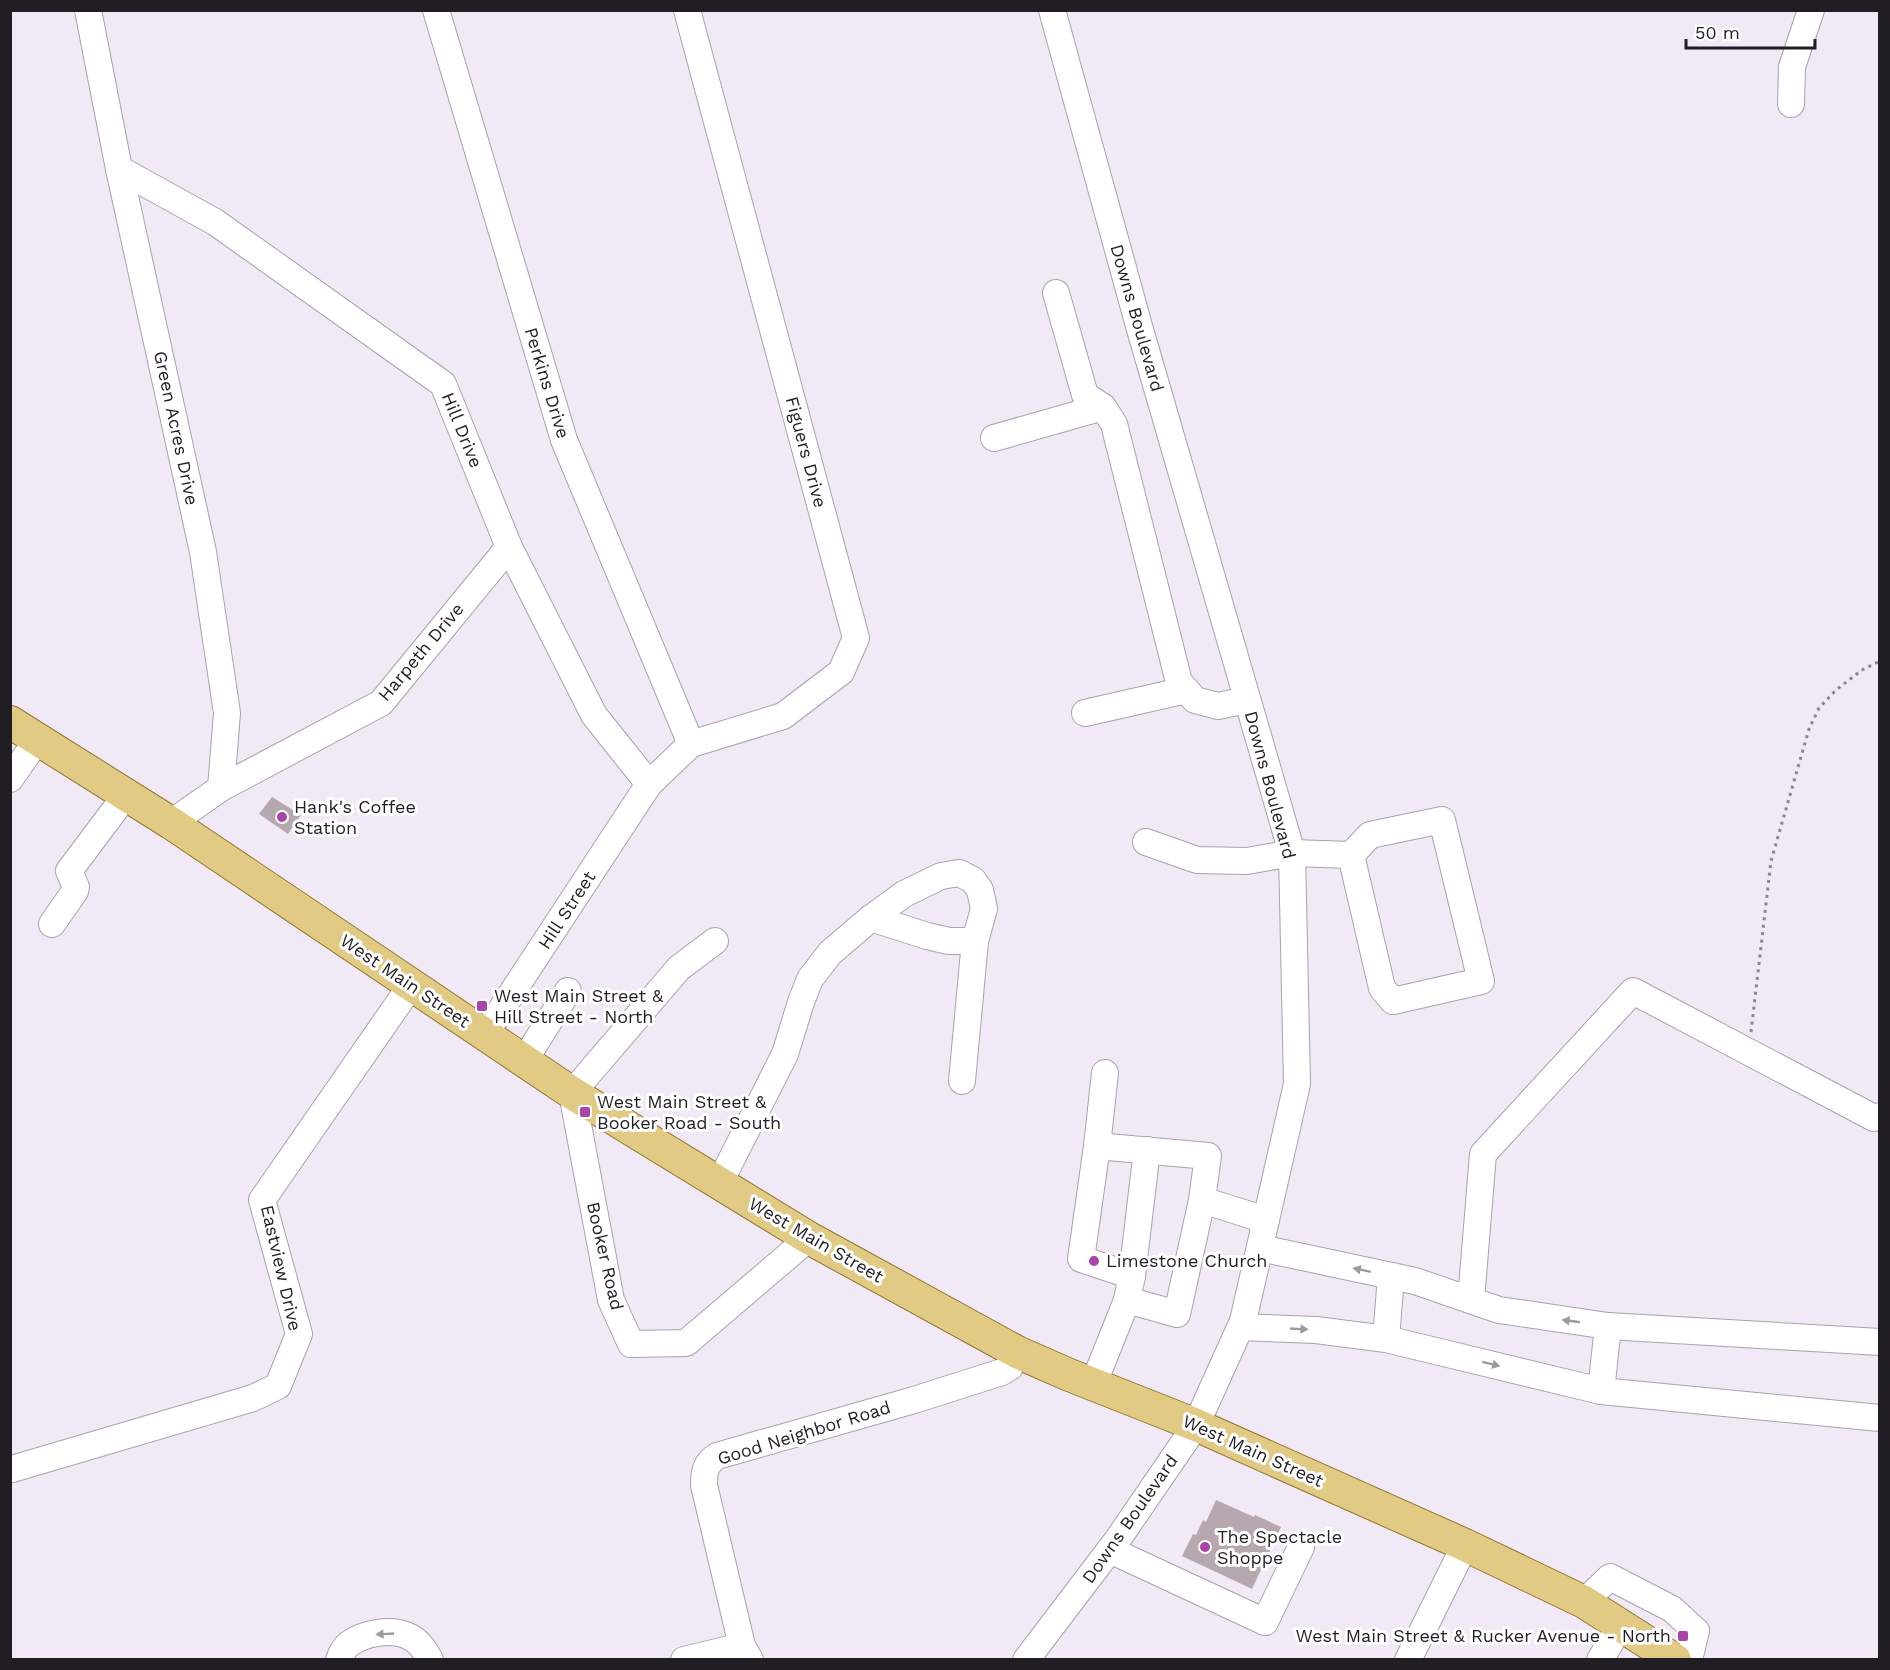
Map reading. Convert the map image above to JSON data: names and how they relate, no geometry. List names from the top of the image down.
{
  "streets": {
    "main road": ["West Main Street"],
    "street": [
      "Downs Boulevard",
      "Perkins Drive",
      "Green Acres Drive",
      "Hill Drive",
      "Figuers Drive",
      "Harpeth Drive",
      "Hill Street",
      "Booker Road",
      "Eastview Drive",
      "Good Neighbor Road"
    ]
  },
  "crossings": [
    ["Downs Boulevard", "West Main Street"],
    ["Perkins Drive", "Figuers Drive"],
    ["Green Acres Drive", "Hill Drive"],
    ["Green Acres Drive", "Harpeth Drive"],
    ["Hill Drive", "Figuers Drive"],
    ["Hill Drive", "Harpeth Drive"],
    ["Hill Drive", "Hill Street"],
    ["Figuers Drive", "Hill Street"],
    ["Hill Street", "West Main Street"],
    ["West Main Street", "Booker Road"],
    ["West Main Street", "Eastview Drive"],
    ["West Main Street", "Good Neighbor Road"]
  ],
  "places": {
    "other": ["Hank's Coffee Station", "Limestone Church", "The Spectacle Shoppe"],
    "transit": ["West Main Street & Hill Street - North", "West Main Street & Booker Road - South", "West Main Street & Rucker Avenue - North"]
  },
  "scale_bar": "50 m"
}
